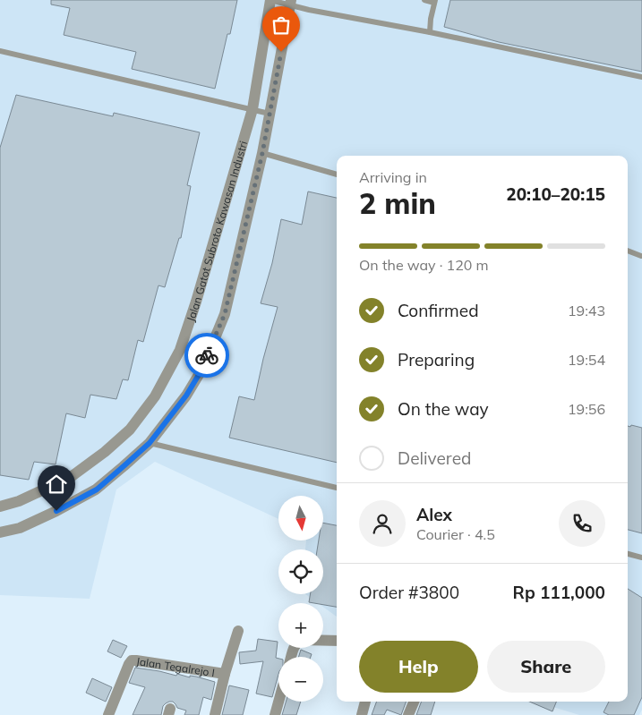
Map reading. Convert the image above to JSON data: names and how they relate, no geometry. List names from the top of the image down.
{
  "streets": {
    "street": ["Jalan Gatot Subroto Kawasan Industri", "Jalan Tegalrejo I"]
  },
  "north": "bottom",
  "page": {
    "heading": ["2 min", "Arriving in", "20:10–20:15"],
    "panel": [
      "Alex",
      "Courier · 4.5",
      "Order #3800",
      "Rp 111,000"
    ],
    "bar": "On the way · 120 m",
    "list": [
      ["Confirmed", "19:43"],
      ["Preparing", "19:54"],
      ["On the way", "19:56"],
      "Delivered"
    ],
    "map_buttons": ["+", "−"],
    "buttons": ["Help", "Share"]
  }
}
